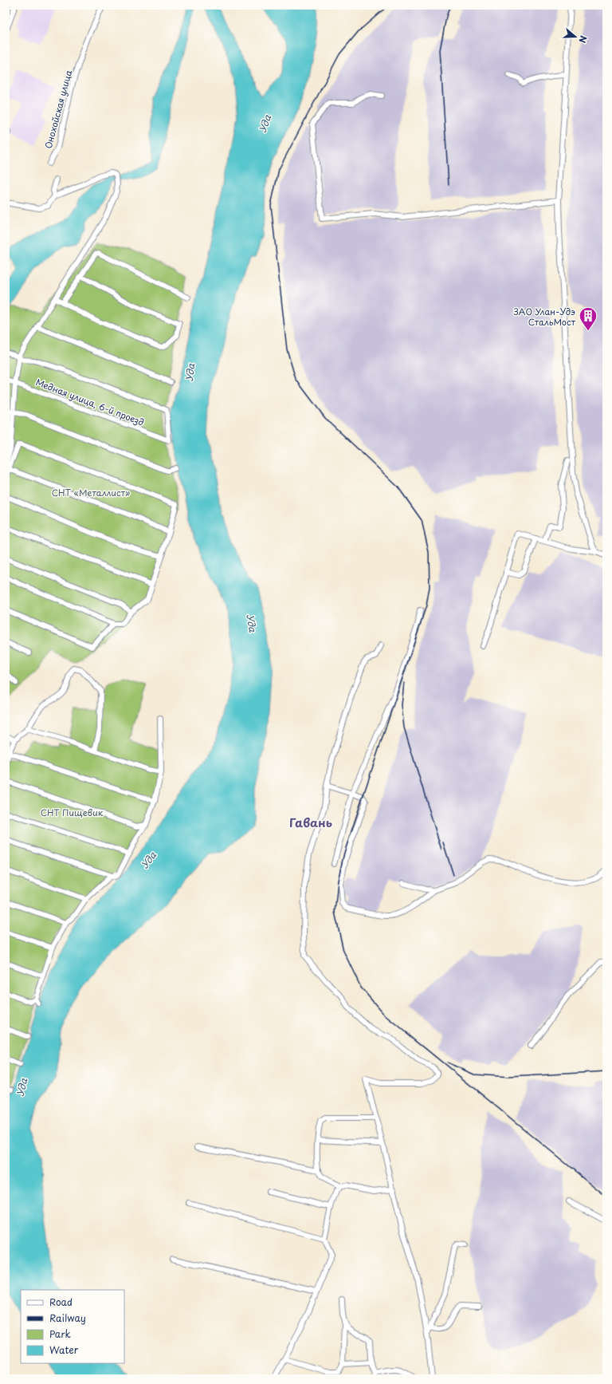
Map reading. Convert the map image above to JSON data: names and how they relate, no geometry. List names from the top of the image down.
{
  "streets": {
    "street": ["Онохойская улица", "Медная улица, 6-й проезд"]
  },
  "districts": ["Гавань"],
  "water": ["Уда"],
  "parks": ["СНТ «Металлист»", "СНТ Пищевик"],
  "places": {
    "building": ["ЗАО Улан-Удэ СтальМост"]
  },
  "legend": [
    "Road",
    "Railway",
    "Park",
    "Water"
  ],
  "north": "right"
}
